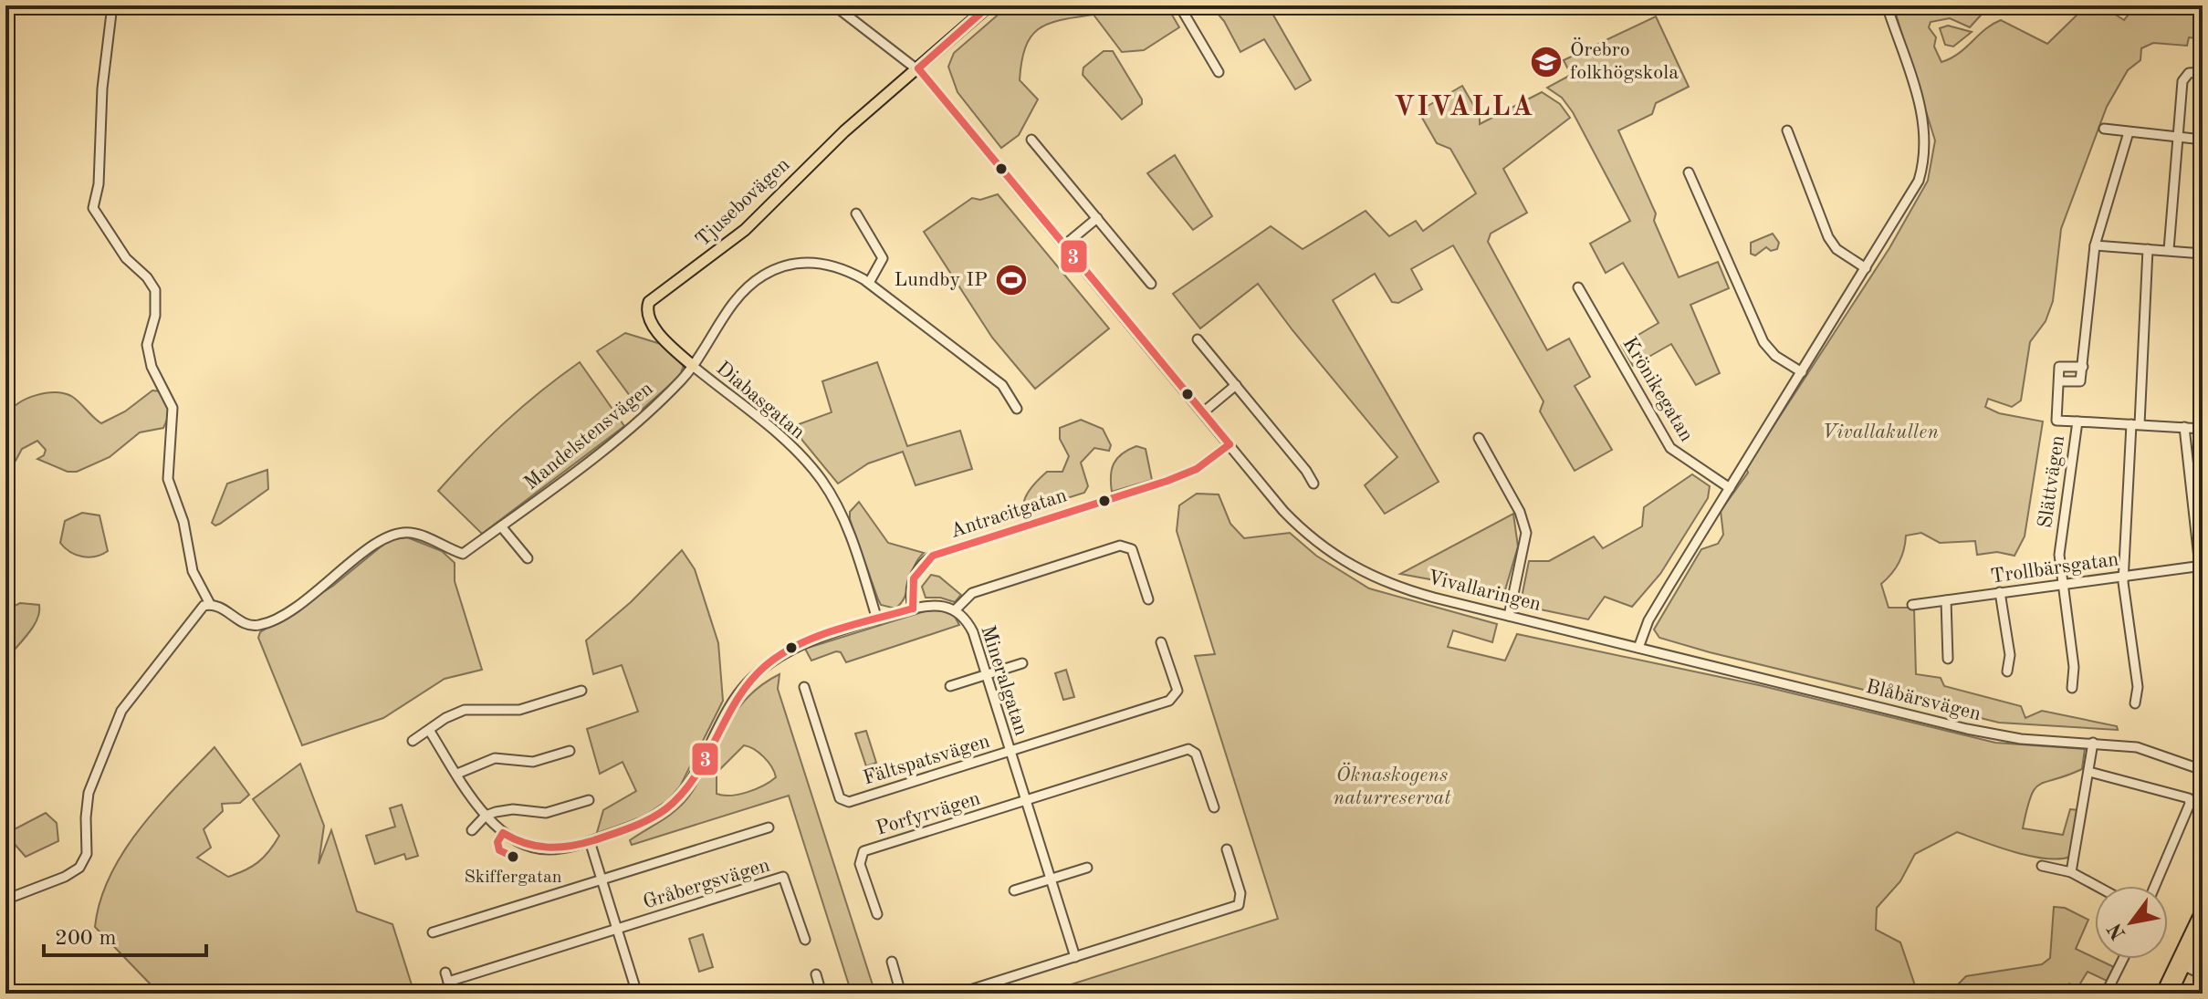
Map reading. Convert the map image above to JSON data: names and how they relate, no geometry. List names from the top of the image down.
{
  "streets": {
    "main road": ["Tjusebovägen"],
    "street": [
      "Krönikegatan",
      "Diabasgatan",
      "Mandelstensvägen",
      "Slättvägen",
      "Antracitgatan",
      "Trollbärsgatan",
      "Vivallaringen",
      "Mineralgatan",
      "Blåbärsvägen",
      "Fältspatsvägen",
      "Porfyrvägen",
      "Gråbergsvägen"
    ]
  },
  "crossings": [
    ["Tjusebovägen", "Diabasgatan"],
    ["Tjusebovägen", "Mandelstensvägen"],
    ["Tjusebovägen", "Vivallaringen"],
    ["Diabasgatan", "Mandelstensvägen"],
    ["Diabasgatan", "Mineralgatan"],
    ["Slättvägen", "Trollbärsgatan"],
    ["Antracitgatan", "Vivallaringen"],
    ["Antracitgatan", "Mineralgatan"],
    ["Vivallaringen", "Blåbärsvägen"],
    ["Mineralgatan", "Fältspatsvägen"],
    ["Mineralgatan", "Porfyrvägen"]
  ],
  "districts": ["VIVALLA"],
  "parks": ["Vivallakullen", "Öknaskogens naturreservat"],
  "places": {
    "school or university": ["Örebro folkhögskola"],
    "sports": ["Lundby IP"],
    "other": ["Skiffergatan"]
  },
  "lines": ["transit line 3"],
  "scale_bar": "200 m",
  "north": "bottom left"
}
